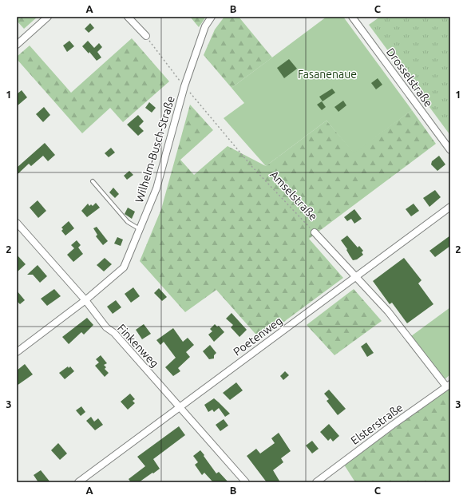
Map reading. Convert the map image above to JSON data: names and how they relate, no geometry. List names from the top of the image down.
{
  "streets": {
    "street": [
      "Drosselstraße",
      "Wilhelm-Busch-Straße",
      "Amselstraße",
      "Poetenweg",
      "Finkenweg",
      "Elsterstraße"
    ]
  },
  "crossings": [
    ["Wilhelm-Busch-Straße", "Amselstraße"],
    ["Wilhelm-Busch-Straße", "Finkenweg"],
    ["Amselstraße", "Poetenweg"],
    ["Amselstraße", "Elsterstraße"],
    ["Poetenweg", "Finkenweg"]
  ],
  "parks": ["Fasanenaue"],
  "grid": {
    "columns": ["A", "B", "C"],
    "rows": ["1", "2", "3"]
  }
}
